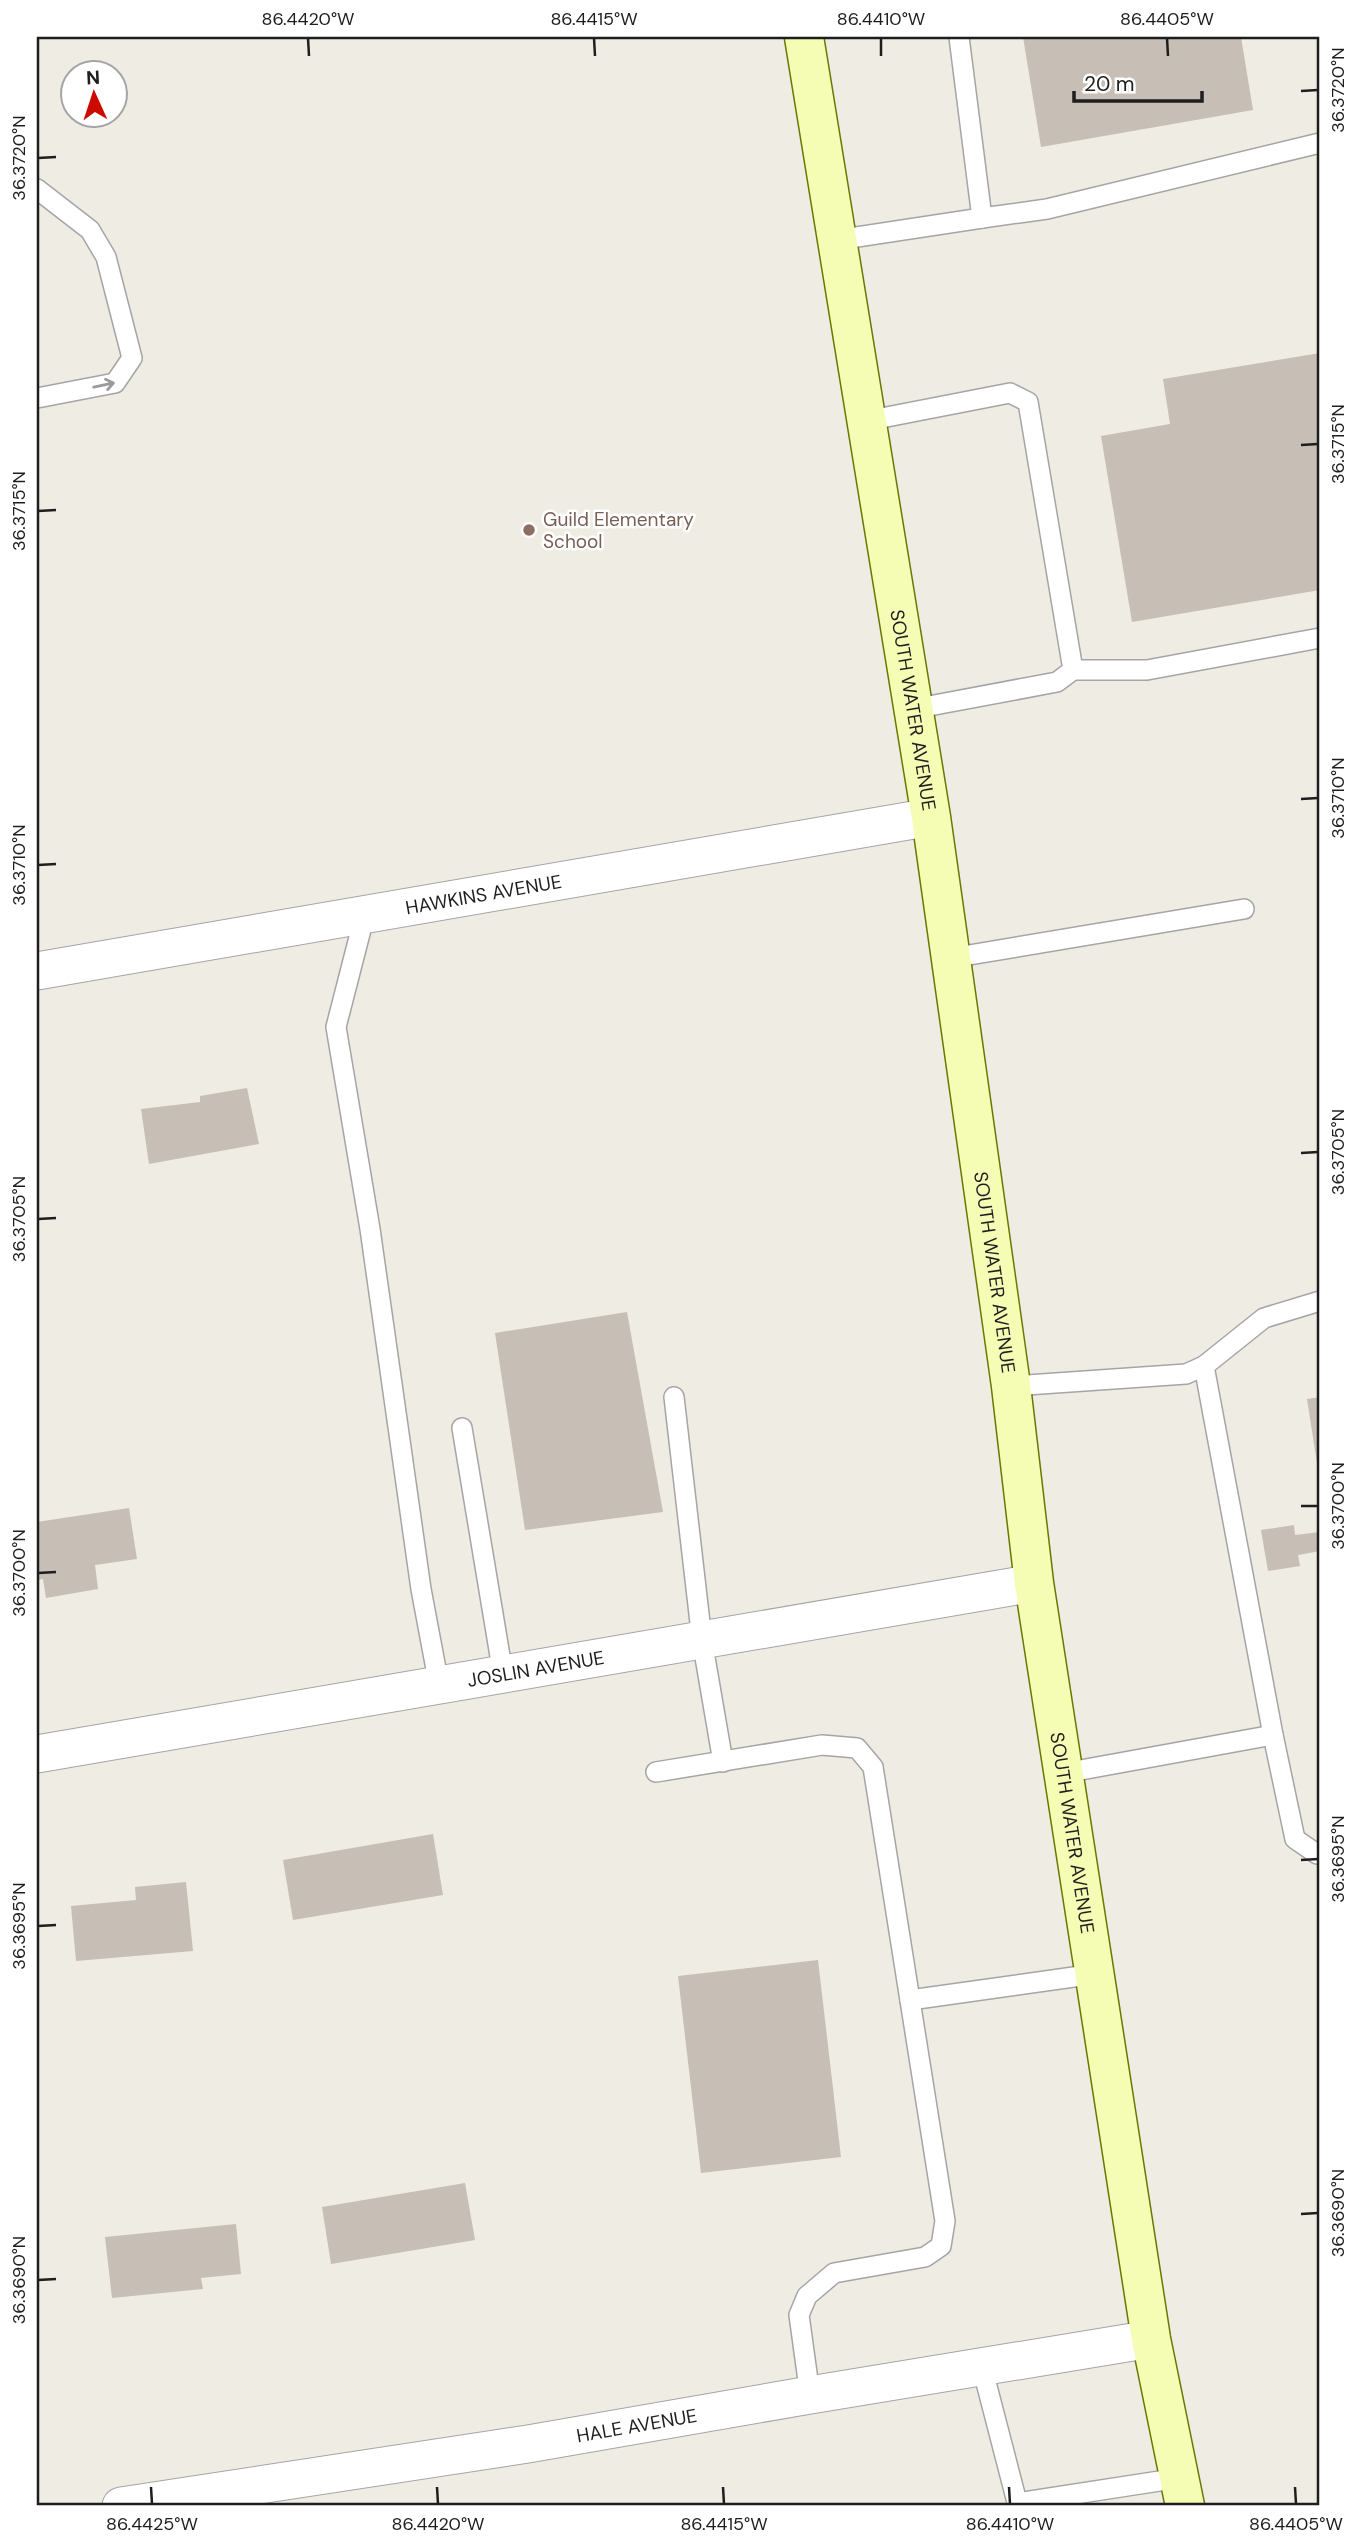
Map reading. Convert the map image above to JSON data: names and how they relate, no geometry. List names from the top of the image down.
{
  "streets": {
    "main road": ["SOUTH WATER AVENUE"],
    "street": ["HAWKINS AVENUE", "JOSLIN AVENUE", "HALE AVENUE"]
  },
  "crossings": [
    ["SOUTH WATER AVENUE", "HAWKINS AVENUE"],
    ["SOUTH WATER AVENUE", "JOSLIN AVENUE"],
    ["SOUTH WATER AVENUE", "HALE AVENUE"]
  ],
  "places": ["Guild Elementary School"],
  "scale_bar": "20 m",
  "north": "top",
  "coordinates": [
    "86.4420°W",
    "86.4415°W",
    "86.4410°W",
    "86.4405°W",
    "36.3720°N",
    "36.3715°N",
    "36.3710°N",
    "36.3705°N",
    "36.3700°N",
    "36.3695°N",
    "36.3690°N",
    "86.4425°W"
  ]
}
